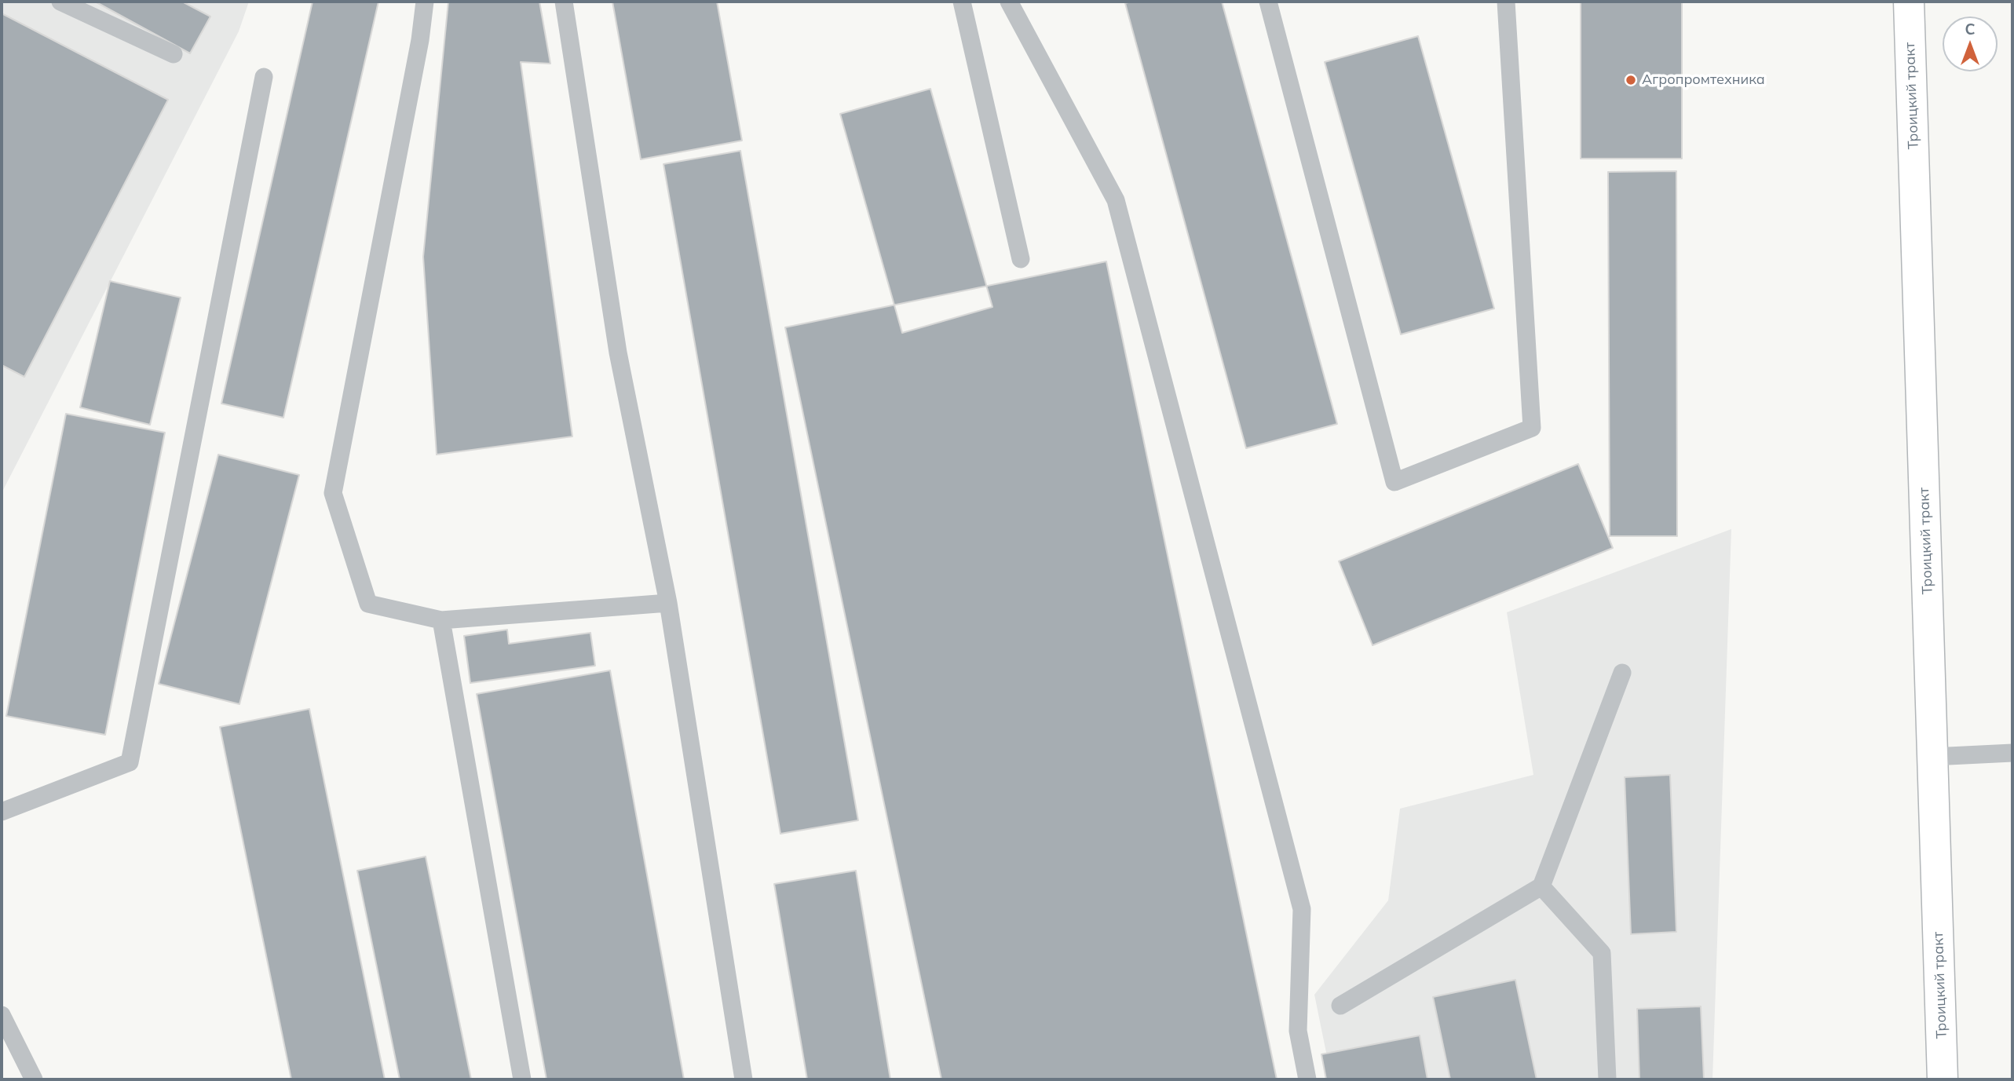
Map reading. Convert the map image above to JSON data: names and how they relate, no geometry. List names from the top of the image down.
{
  "streets": {
    "main road": ["Троицкий тракт"]
  },
  "places": ["Агропромтехника"],
  "north": "top"
}
